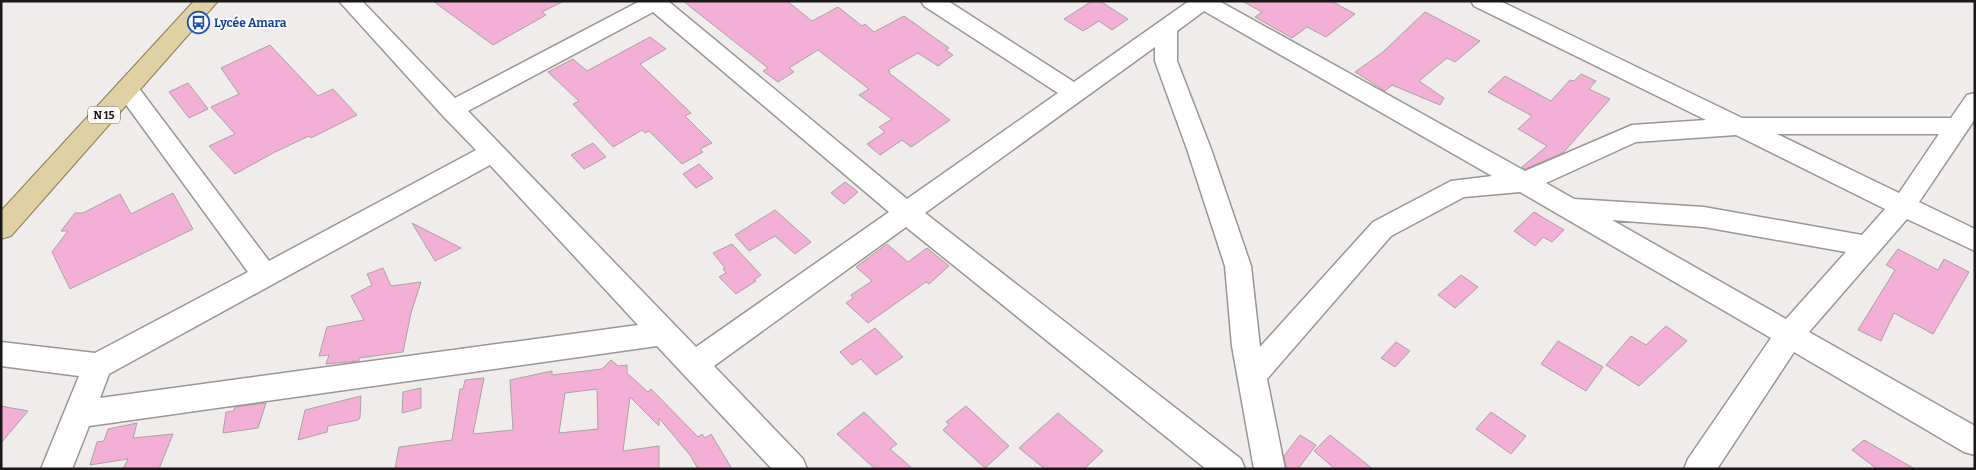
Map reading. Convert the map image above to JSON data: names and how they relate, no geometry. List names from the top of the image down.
{
  "streets": {
    "main road": ["N 15"]
  },
  "places": {
    "bus stop": ["Lycée Amara"]
  }
}
